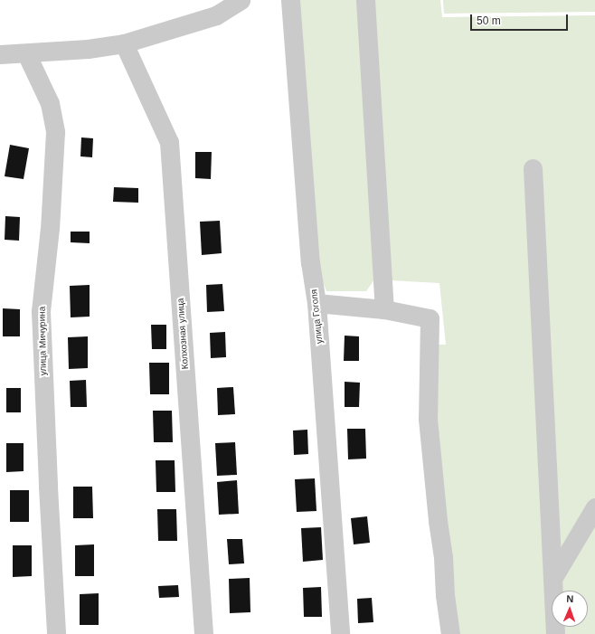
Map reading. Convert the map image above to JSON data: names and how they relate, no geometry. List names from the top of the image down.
{
  "streets": {
    "street": ["улица Гоголя", "Колхозная улица", "улица Мичурина"]
  },
  "scale_bar": "50 m",
  "north": "top"
}
